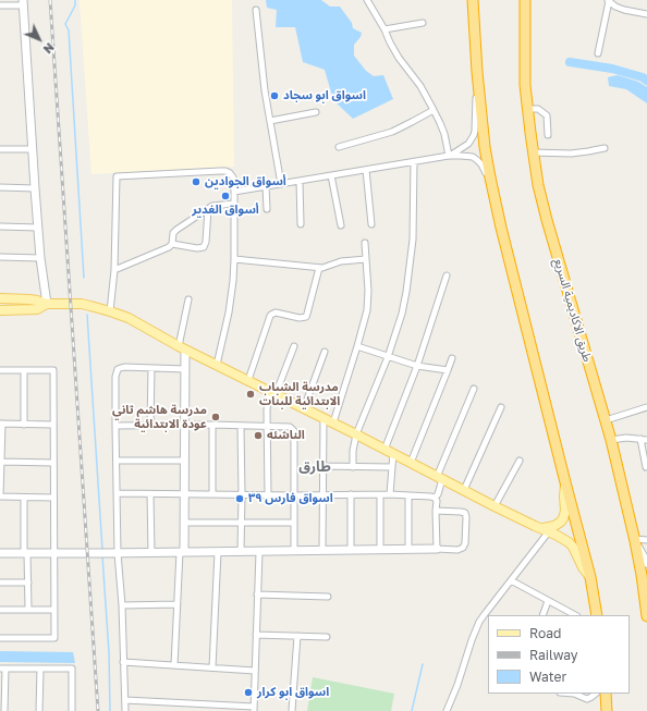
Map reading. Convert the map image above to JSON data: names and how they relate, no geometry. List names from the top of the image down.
{
  "streets": {
    "highway": ["طريق الاكاديمية السريع"]
  },
  "districts": ["طارق"],
  "places": [
    "اسواق ابو سجاد",
    "أسواق الجوادين",
    "أسواق الغدير",
    "مدرسة الشباب الابتدائية للبنات",
    "مدرسة هاشم ثاني عودة الابتدائية",
    "الناشئه",
    "اسواق فارس ٣٩",
    "اسواق ابو كرار"
  ],
  "legend": ["Road", "Railway", "Water"],
  "north": "bottom right"
}
